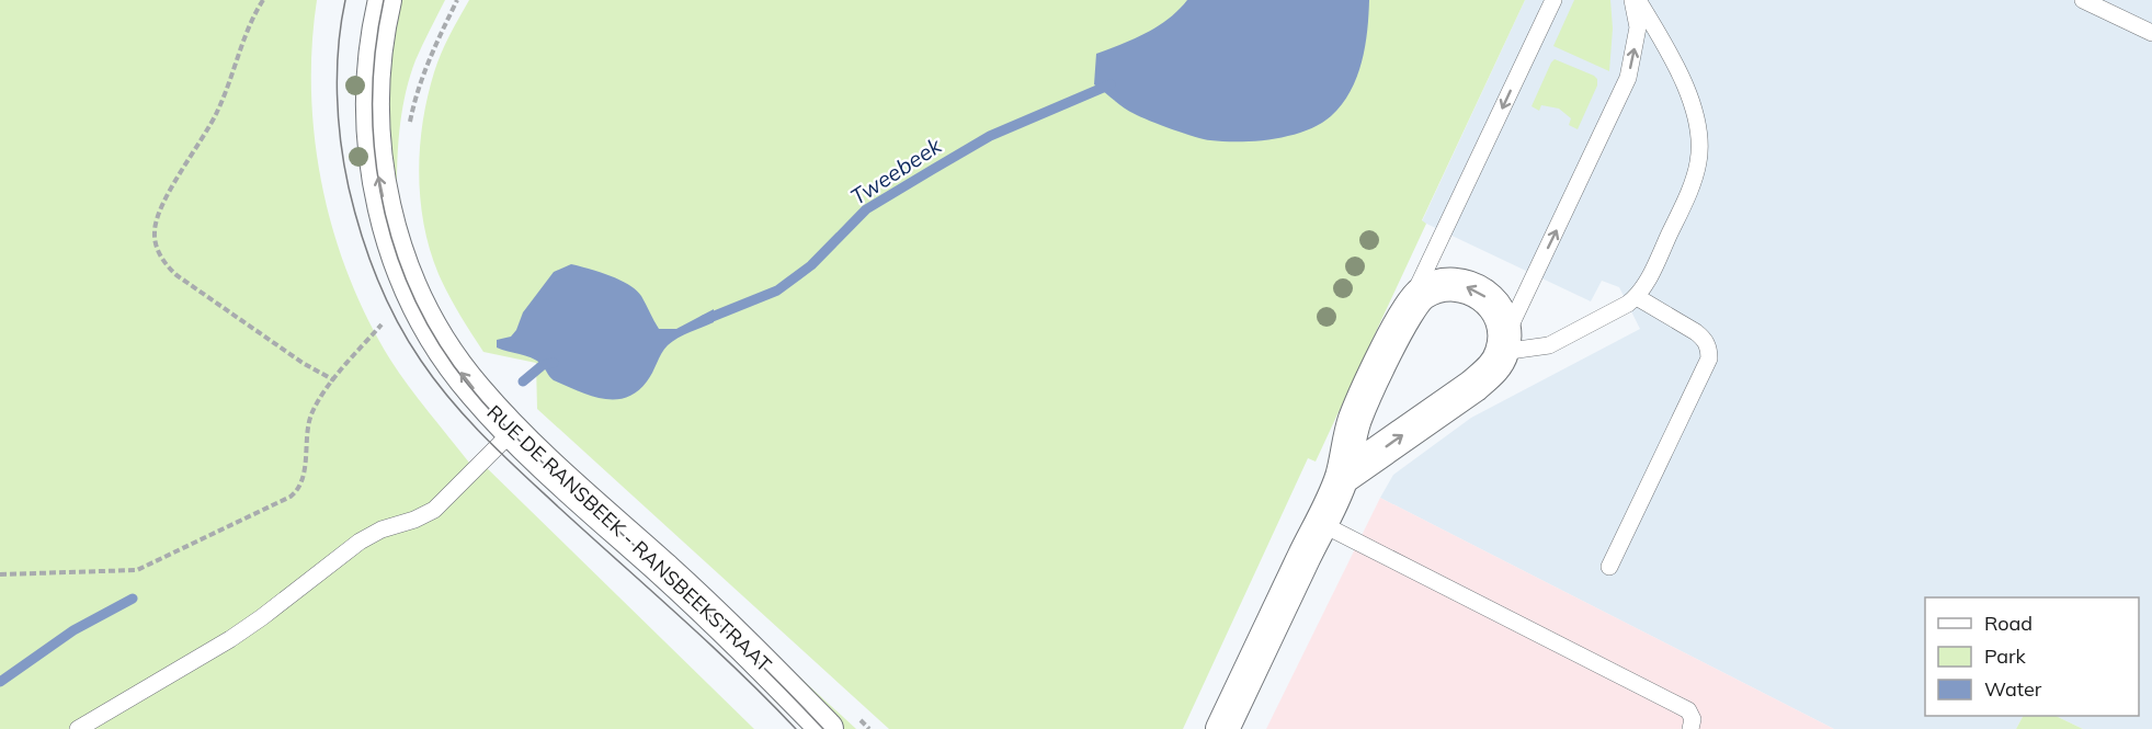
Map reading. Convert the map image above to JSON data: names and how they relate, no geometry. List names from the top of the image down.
{
  "streets": {
    "street": ["RUE DE RANSBEEK - RANSBEEKSTRAAT"]
  },
  "one_way": ["RUE DE RANSBEEK - RANSBEEKSTRAAT"],
  "water": ["Tweebeek"],
  "legend": ["Road", "Park", "Water"]
}
